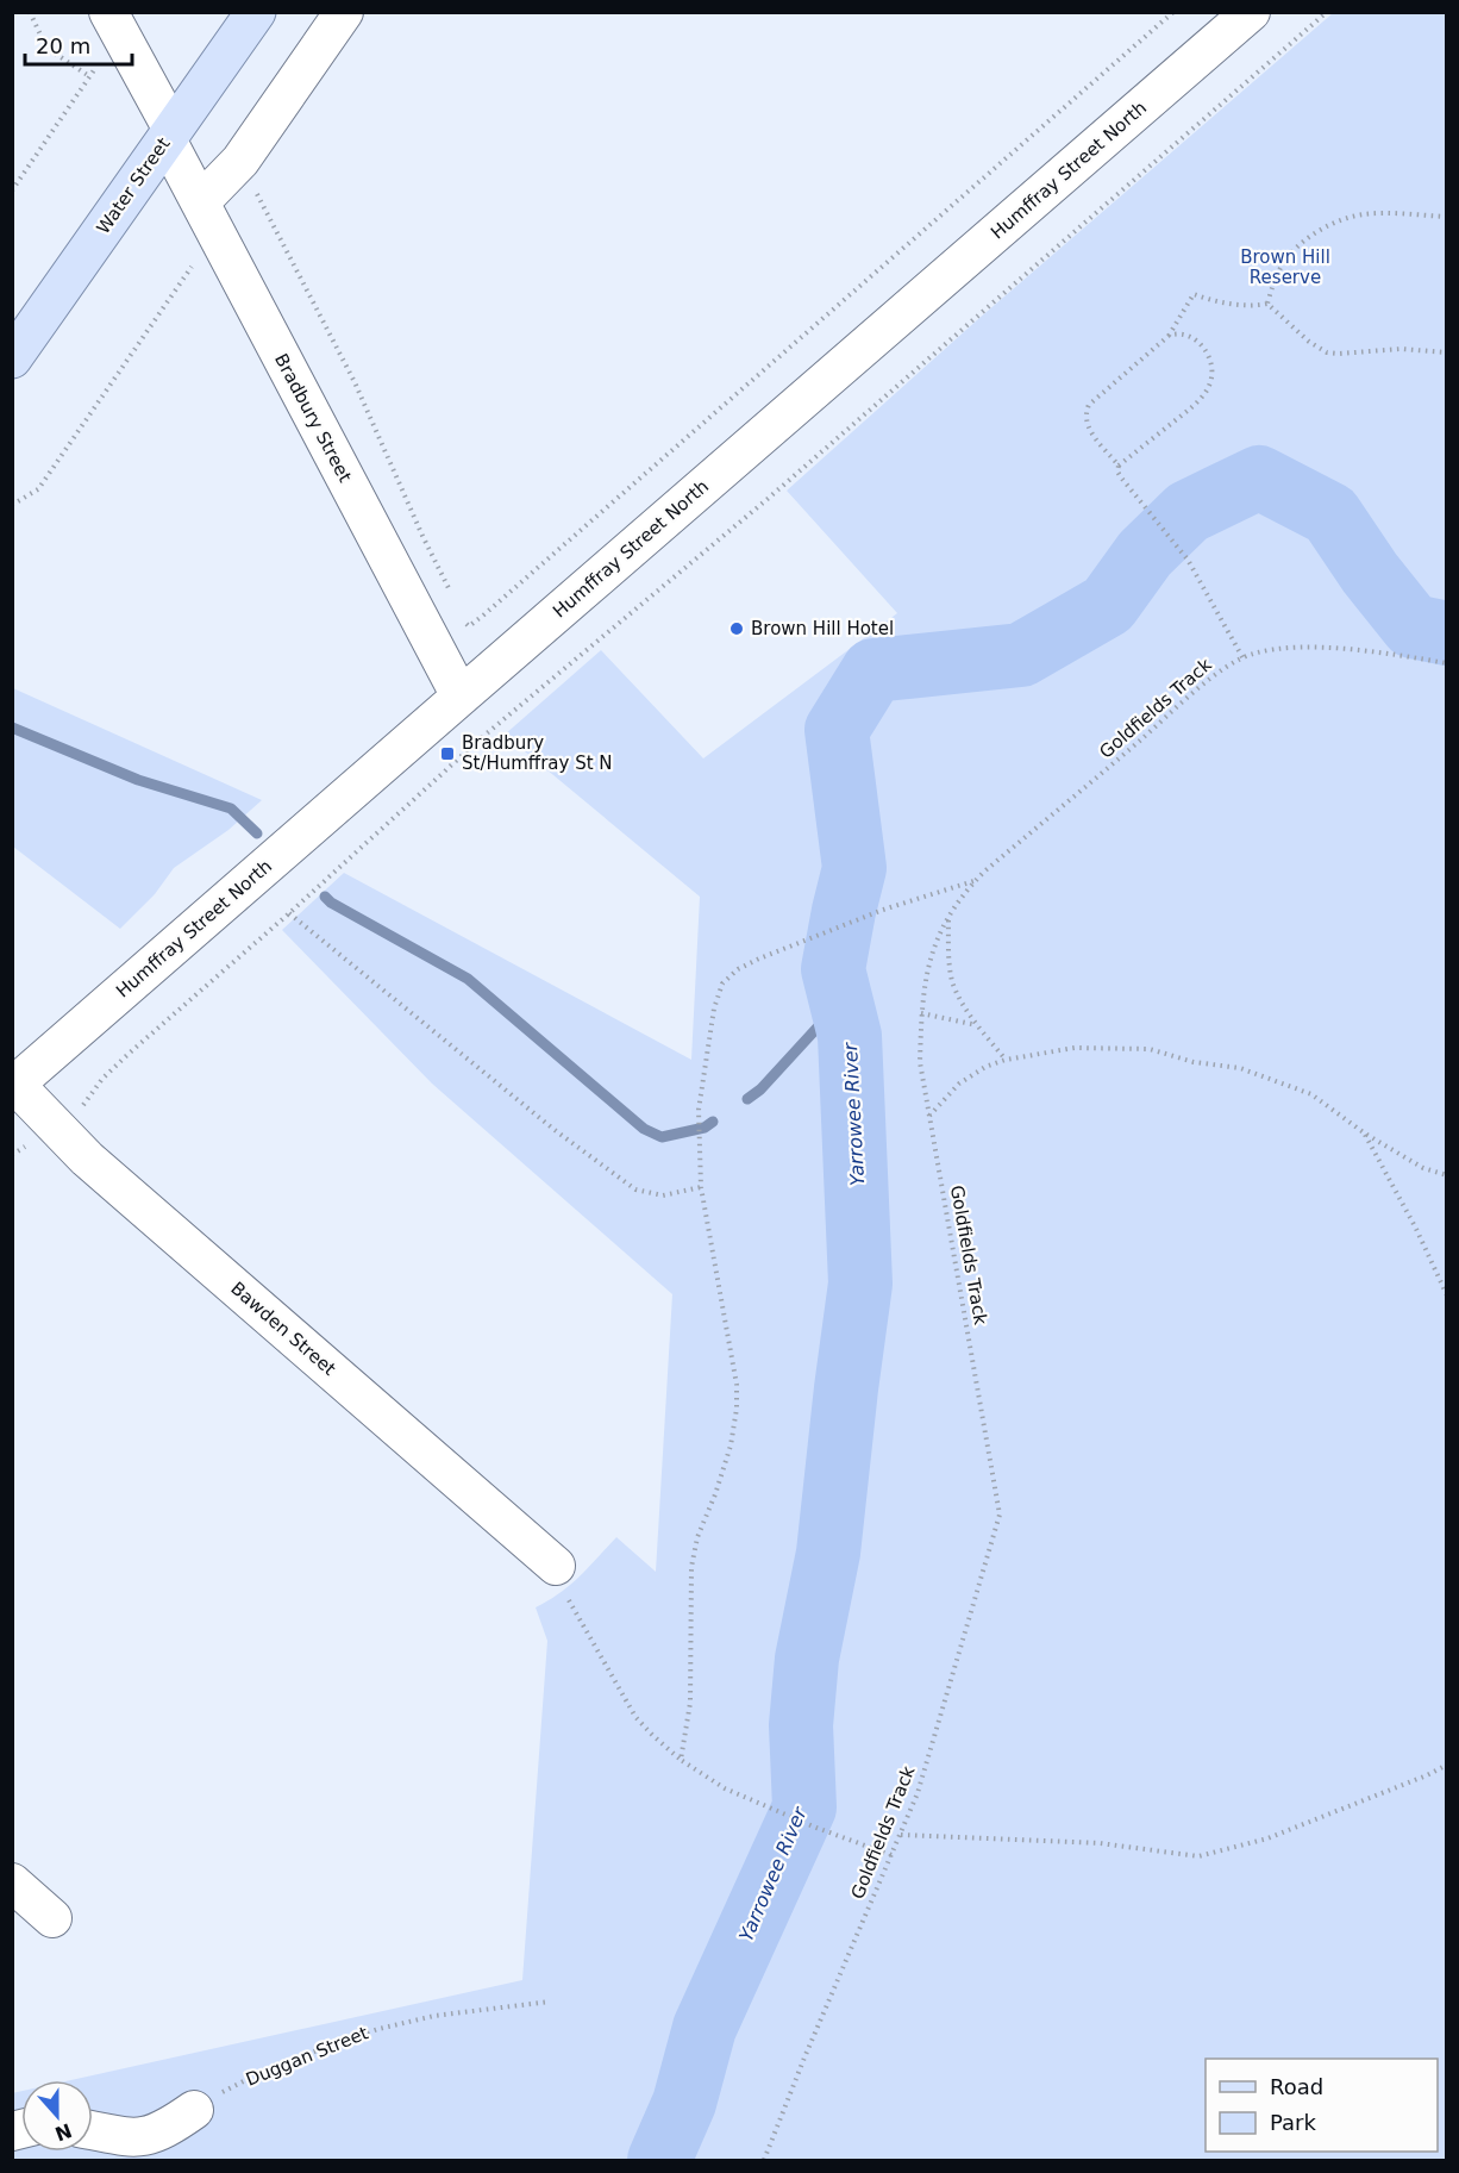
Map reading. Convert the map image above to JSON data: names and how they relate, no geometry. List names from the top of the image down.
{
  "streets": {
    "main road": ["Water Street"],
    "street": ["Humffray Street North", "Bradbury Street", "Bawden Street"],
    "path": ["Goldfields Track", "Duggan Street"]
  },
  "crossings": [
    ["Humffray Street North", "Bradbury Street"],
    ["Humffray Street North", "Bawden Street"],
    ["Water Street", "Bradbury Street"]
  ],
  "water": ["Yarrowee River"],
  "parks": ["Brown Hill Reserve"],
  "places": {
    "other": ["Brown Hill Hotel"],
    "transit": ["Bradbury St/Humffray St N"]
  },
  "legend": ["Road", "Park"],
  "scale_bar": "20 m",
  "north": "bottom"
}
